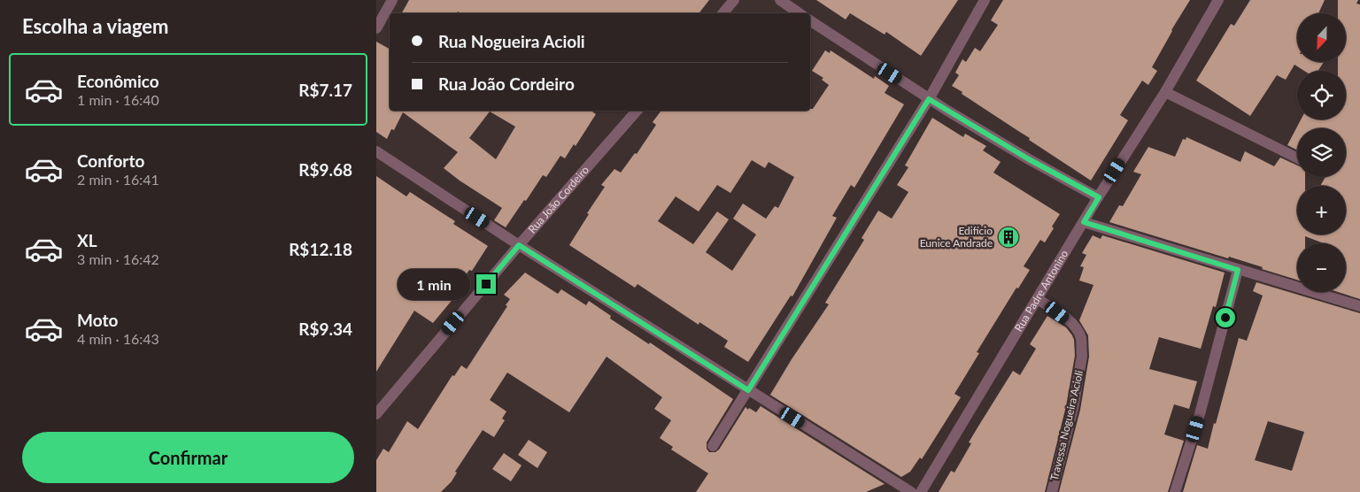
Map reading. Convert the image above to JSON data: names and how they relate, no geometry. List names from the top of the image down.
{
  "streets": {
    "street": ["Rua João Cordeiro", "Rua Padre Antonino", "Travessa Nogueira Acioli"]
  },
  "crossings": [
    ["Rua Padre Antonino", "Travessa Nogueira Acioli"]
  ],
  "places": {
    "building": ["Edifício Eunice Andrade"]
  },
  "north": "bottom",
  "page": {
    "heading": "Escolha a viagem",
    "map_buttons": ["+", "−"],
    "banner": ["Rua Nogueira Acioli", "Rua João Cordeiro"],
    "list": [
      {
        "name": "Econômico",
        "note": "1 min · 16:40",
        "value": "R$7.17"
      },
      {
        "name": "Conforto",
        "note": "2 min · 16:41",
        "value": "R$9.68"
      },
      {
        "name": "XL",
        "note": "3 min · 16:42",
        "value": "R$12.18"
      },
      {
        "name": "Moto",
        "note": "4 min · 16:43",
        "value": "R$9.34"
      }
    ],
    "bubble": "1 min",
    "buttons": "Confirmar"
  }
}
